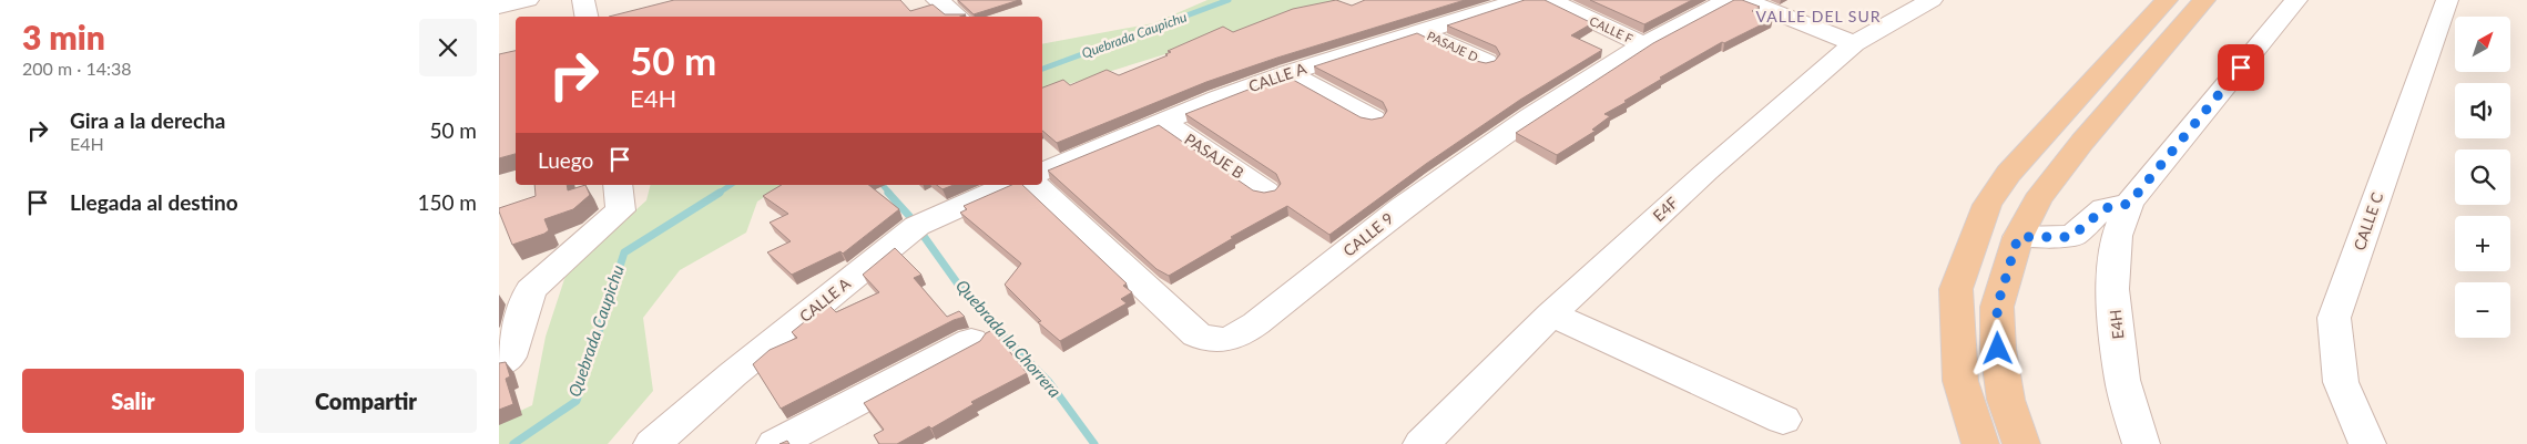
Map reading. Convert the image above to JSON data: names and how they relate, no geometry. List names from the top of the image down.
{
  "streets": {
    "street": [
      "CALLE F",
      "PASAJE D",
      "CALLE A",
      "PASAJE B",
      "E4F",
      "CALLE C",
      "CALLE 9",
      "E4H"
    ]
  },
  "crossings": [
    ["CALLE F", "CALLE 9"],
    ["PASAJE D", "CALLE A"],
    ["CALLE A", "PASAJE B"]
  ],
  "districts": ["VALLE DEL SUR"],
  "water": ["Quebrada Caupichu", "Quebrada la Chorrera"],
  "north": "top right",
  "page": {
    "heading": ["3 min", "200 m · 14:38"],
    "map_buttons": ["+", "−"],
    "turn": ["50 m", "E4H"],
    "list": [
      {
        "name": "Gira a la derecha",
        "note": "E4H",
        "value": "50 m"
      },
      {
        "name": "Llegada al destino",
        "value": "150 m"
      }
    ],
    "then": "Luego",
    "buttons": ["Salir", "Compartir"]
  }
}
